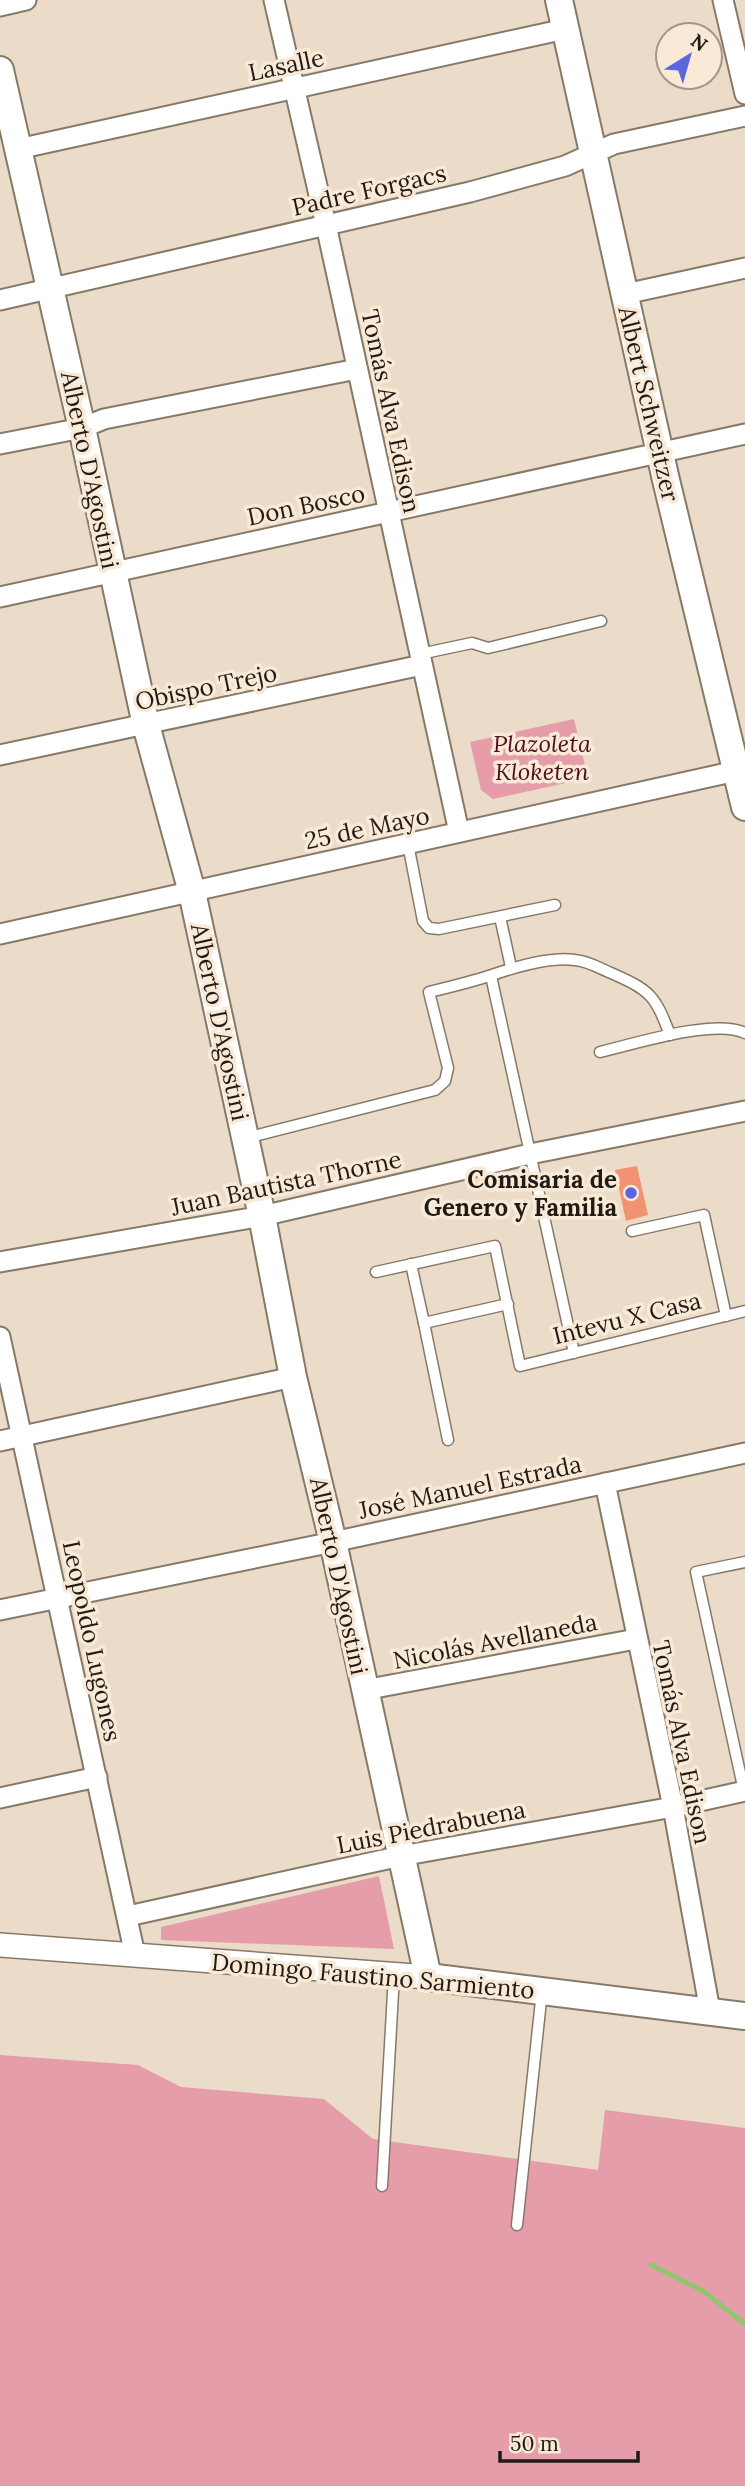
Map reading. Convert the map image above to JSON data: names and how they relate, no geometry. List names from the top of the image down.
{
  "streets": {
    "main road": ["Albert Schweitzer", "Alberto D'Agostini", "Domingo Faustino Sarmiento"],
    "street": [
      "Lasalle",
      "Padre Forgacs",
      "Tomás Alva Edison",
      "Don Bosco",
      "Obispo Trejo",
      "25 de Mayo",
      "Juan Bautista Thorne",
      "José Manuel Estrada",
      "Leopoldo Lugones",
      "Nicolás Avellaneda",
      "Luis Piedrabuena"
    ],
    "lane": ["Intevu X Casa"]
  },
  "crossings": [
    ["Lasalle", "Albert Schweitzer"],
    ["Lasalle", "Tomás Alva Edison"],
    ["Lasalle", "Alberto D'Agostini"],
    ["Padre Forgacs", "Albert Schweitzer"],
    ["Padre Forgacs", "Tomás Alva Edison"],
    ["Padre Forgacs", "Alberto D'Agostini"],
    ["Albert Schweitzer", "Don Bosco"],
    ["Albert Schweitzer", "25 de Mayo"],
    ["Tomás Alva Edison", "Don Bosco"],
    ["Tomás Alva Edison", "Obispo Trejo"],
    ["Tomás Alva Edison", "25 de Mayo"],
    ["Tomás Alva Edison", "José Manuel Estrada"],
    ["Tomás Alva Edison", "Nicolás Avellaneda"],
    ["Tomás Alva Edison", "Luis Piedrabuena"],
    ["Tomás Alva Edison", "Domingo Faustino Sarmiento"],
    ["Alberto D'Agostini", "Don Bosco"],
    ["Alberto D'Agostini", "Obispo Trejo"],
    ["Alberto D'Agostini", "25 de Mayo"],
    ["Alberto D'Agostini", "Juan Bautista Thorne"],
    ["Alberto D'Agostini", "José Manuel Estrada"],
    ["Alberto D'Agostini", "Nicolás Avellaneda"],
    ["Alberto D'Agostini", "Luis Piedrabuena"],
    ["Alberto D'Agostini", "Domingo Faustino Sarmiento"],
    ["José Manuel Estrada", "Leopoldo Lugones"],
    ["Leopoldo Lugones", "Luis Piedrabuena"],
    ["Leopoldo Lugones", "Domingo Faustino Sarmiento"]
  ],
  "parks": ["Plazoleta Kloketen"],
  "places": ["Comisaria de Genero y Familia"],
  "scale_bar": "50 m",
  "north": "top right"
}
